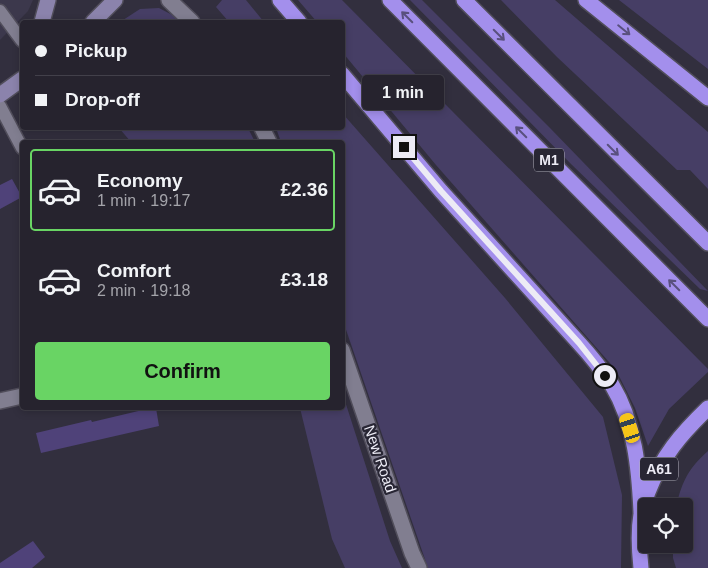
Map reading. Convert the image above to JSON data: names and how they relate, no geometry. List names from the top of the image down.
{
  "streets": {
    "highway": ["M1", "A61"],
    "street": ["New Road"]
  },
  "page": {
    "banner": ["Pickup", "Drop-off"],
    "bubble": "1 min",
    "list": [
      {
        "name": "Economy",
        "note": "1 min · 19:17",
        "value": "£2.36"
      },
      {
        "name": "Comfort",
        "note": "2 min · 19:18",
        "value": "£3.18"
      }
    ],
    "buttons": "Confirm"
  }
}
